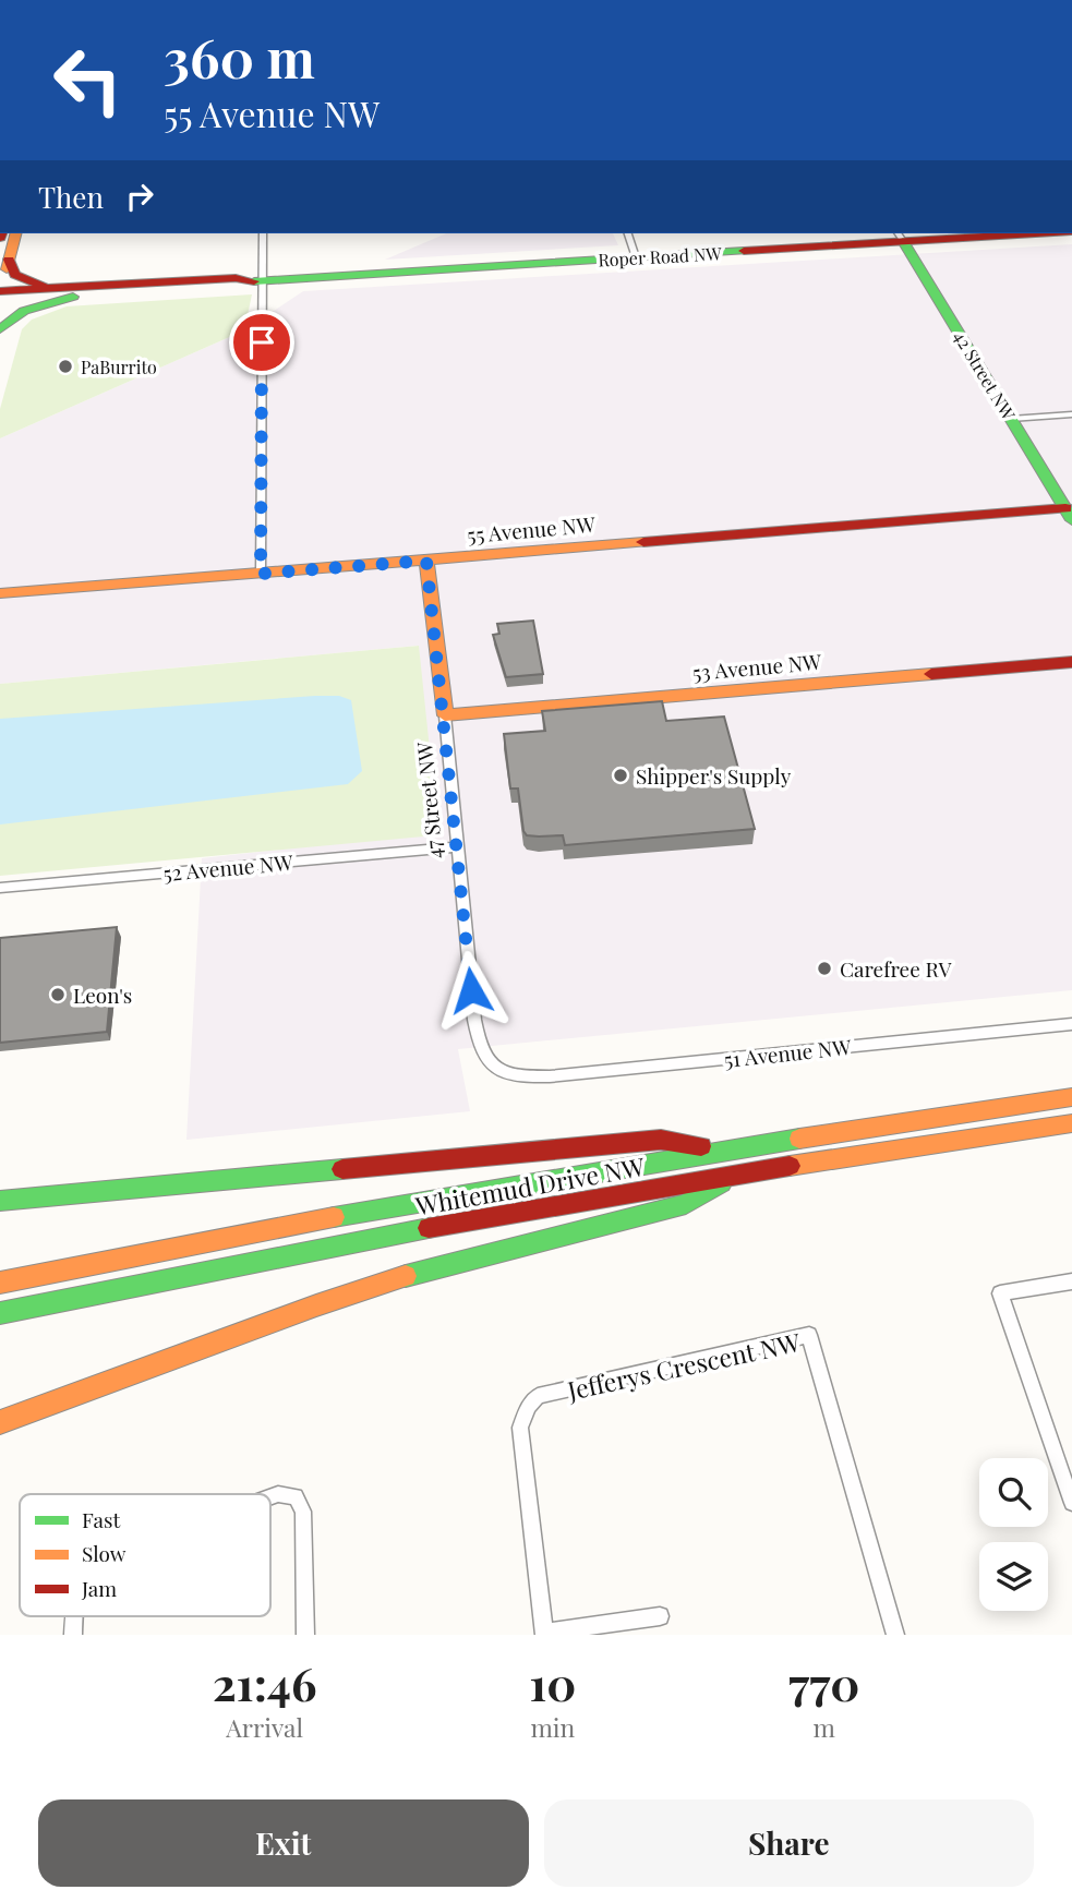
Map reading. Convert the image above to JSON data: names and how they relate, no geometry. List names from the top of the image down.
{
  "streets": {
    "main road": [
      "Roper Road NW",
      "42 Street NW",
      "55 Avenue NW",
      "53 Avenue NW",
      "47 Street NW",
      "Whitemud Drive NW"
    ],
    "street": ["52 Avenue NW", "51 Avenue NW", "Jefferys Crescent NW"]
  },
  "crossings": [
    ["Roper Road NW", "42 Street NW"],
    ["42 Street NW", "55 Avenue NW"],
    ["55 Avenue NW", "47 Street NW"],
    ["53 Avenue NW", "47 Street NW"],
    ["47 Street NW", "52 Avenue NW"],
    ["47 Street NW", "51 Avenue NW"]
  ],
  "places": [
    "PaBurrito",
    "Shipper's Supply",
    "Carefree RV",
    "Leon's"
  ],
  "legend": ["Fast", "Slow", "Jam"],
  "page": {
    "turn": ["360 m", "55 Avenue NW"],
    "then": "Then",
    "eta": [
      "21:46",
      "Arrival",
      "10",
      "min",
      "770",
      "m"
    ],
    "buttons": ["Exit", "Share"]
  }
}
